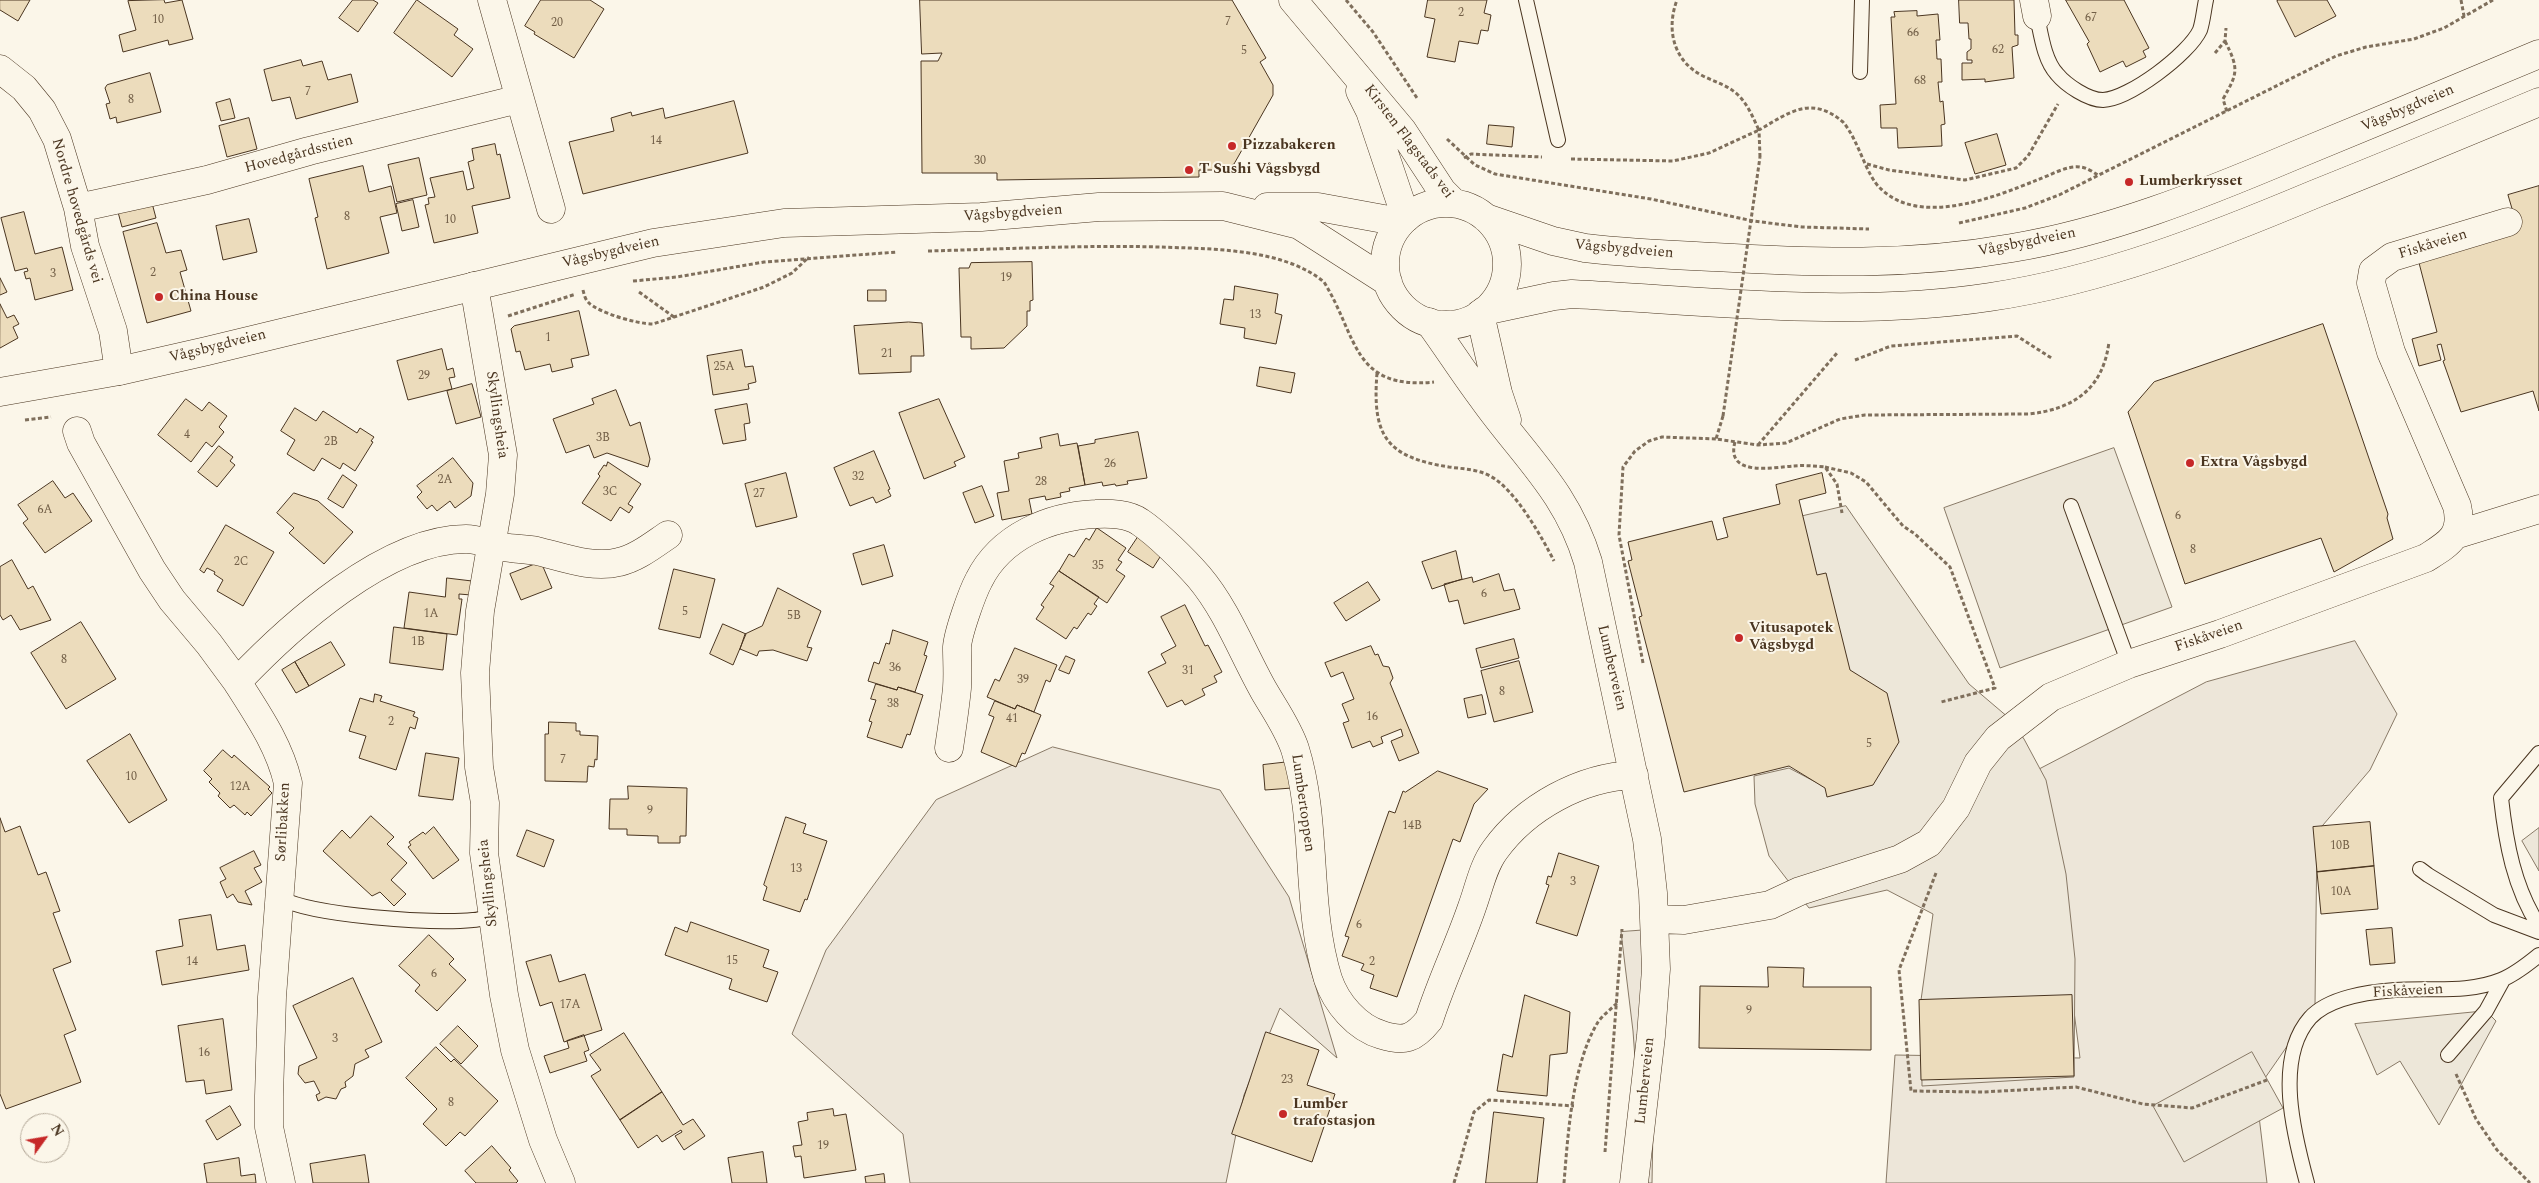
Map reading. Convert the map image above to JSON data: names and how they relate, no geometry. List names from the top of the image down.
{
  "streets": {
    "street": [
      "Vågsbygdveien",
      "Kirsten Flagstads vei",
      "Hovedgårdsstien",
      "Nordre hovedgårds vei",
      "Fiskåveien",
      "Skyllingsheia",
      "Lumberveien",
      "Lumbertoppen",
      "Sørlibakken"
    ]
  },
  "crossings": [
    ["Vågsbygdveien", "Kirsten Flagstads vei"],
    ["Vågsbygdveien", "Nordre hovedgårds vei"],
    ["Vågsbygdveien", "Skyllingsheia"],
    ["Vågsbygdveien", "Lumberveien"],
    ["Kirsten Flagstads vei", "Lumberveien"],
    ["Hovedgårdsstien", "Nordre hovedgårds vei"],
    ["Fiskåveien", "Lumberveien"],
    ["Lumberveien", "Lumbertoppen"]
  ],
  "places": [
    "Pizzabakeren",
    "T Sushi Vågsbygd",
    "Lumberkrysset",
    "China House",
    "Extra Vågsbygd",
    "Vitusapotek Vågsbygd",
    "Lumber trafostasjon"
  ],
  "house_numbers": [
    "2",
    "67",
    "10",
    "7",
    "20",
    "66",
    "62",
    "5",
    "68",
    "7",
    "8",
    "14",
    "30",
    "8",
    "10",
    "2",
    "3",
    "19",
    "13",
    "1",
    "21",
    "25A",
    "29",
    "4",
    "3B",
    "2B",
    "26",
    "32",
    "2A",
    "28",
    "3C",
    "27",
    "6A",
    "6",
    "8",
    "2C",
    "35",
    "6",
    "5",
    "1A",
    "5B",
    "1B",
    "8",
    "36",
    "31",
    "39",
    "8",
    "38",
    "16",
    "41",
    "2",
    "5",
    "7",
    "10",
    "12A",
    "9",
    "14B",
    "10B",
    "13",
    "3",
    "10A",
    "6",
    "15",
    "14",
    "2",
    "6",
    "17A",
    "9",
    "3",
    "16",
    "23",
    "8",
    "19"
  ],
  "north": "top right"
}
